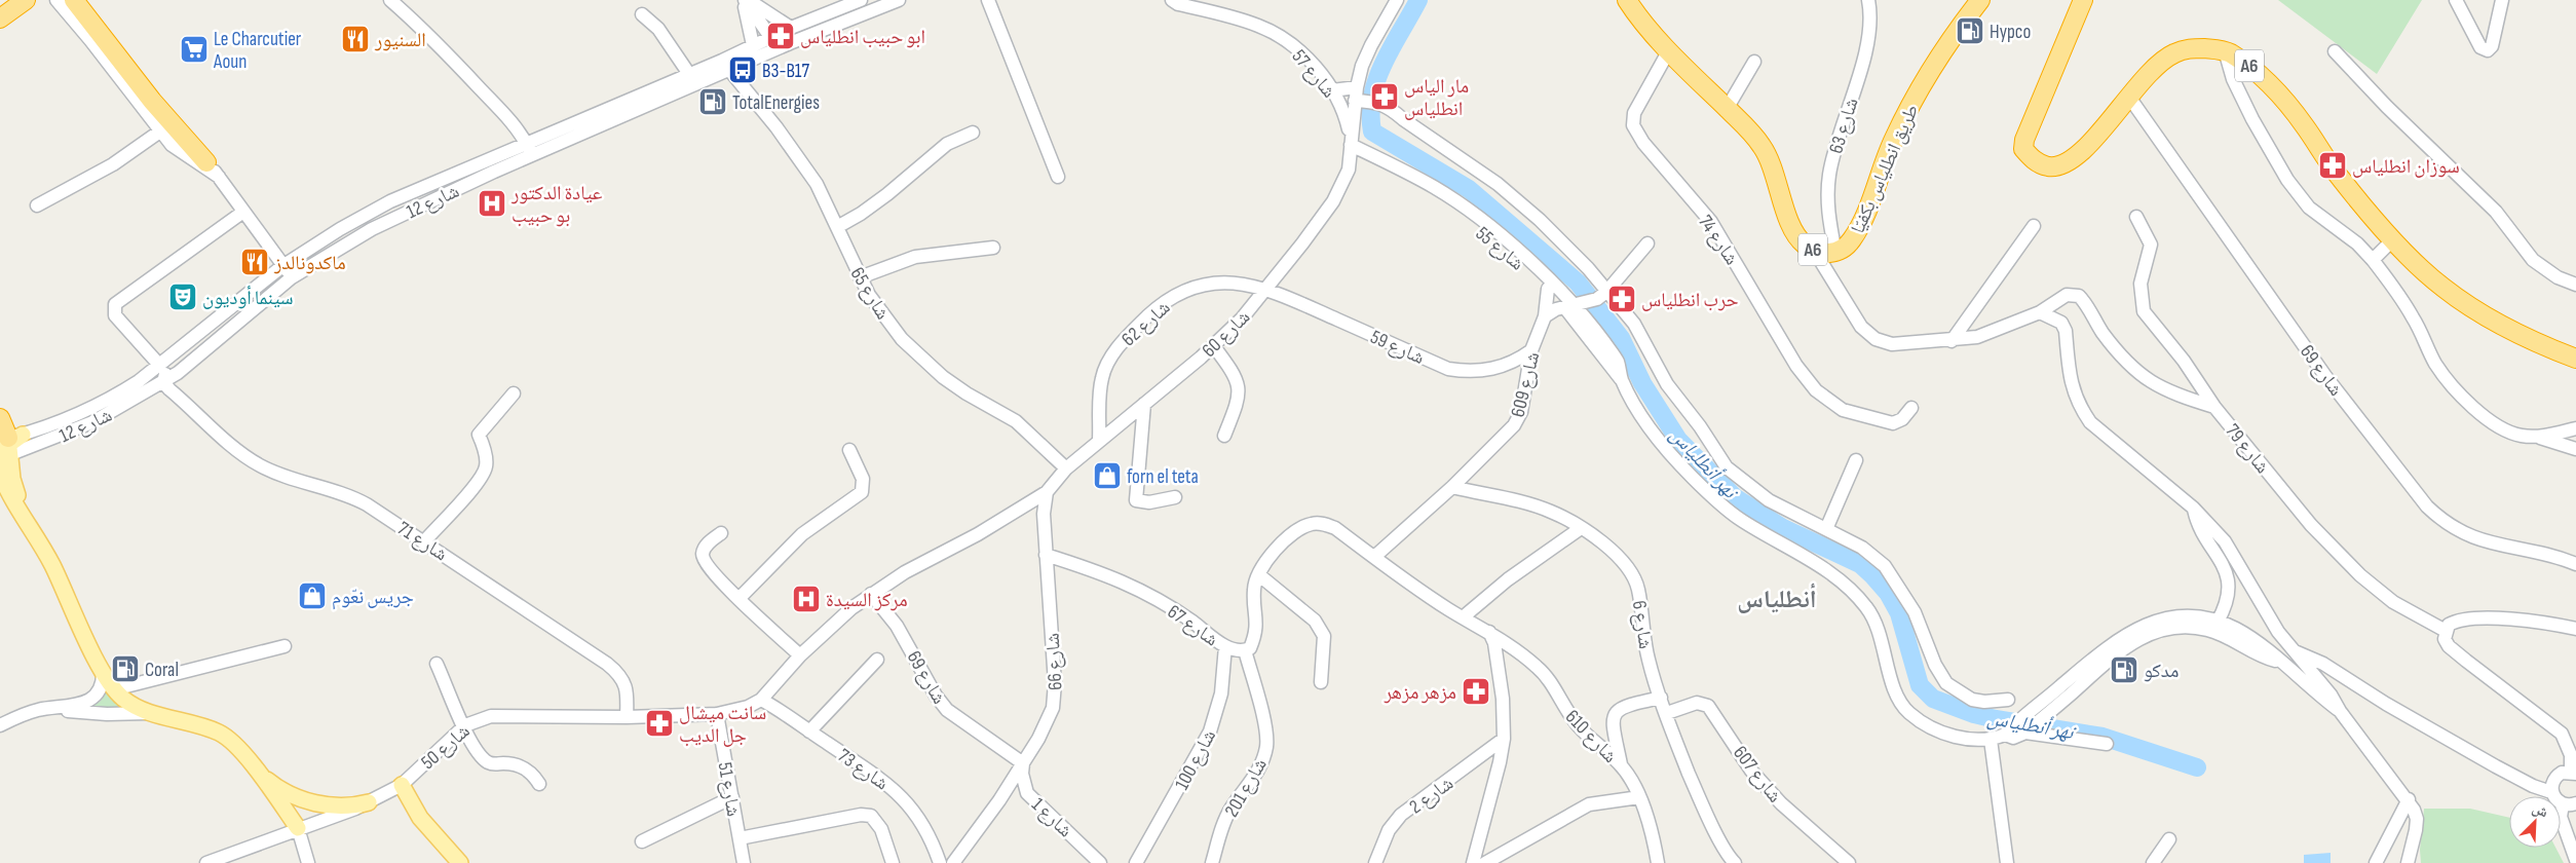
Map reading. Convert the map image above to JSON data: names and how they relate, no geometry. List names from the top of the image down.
{
  "streets": {
    "highway": ["A6", "طريق انطلياس بكفيّا"],
    "street": [
      "شارع 57",
      "شارع 63",
      "شارع 12",
      "شارع 74",
      "شارع 55",
      "شارع 65",
      "شارع 62",
      "شارع 60",
      "شارع 59",
      "شارع 69",
      "شارع 609",
      "شارع 79",
      "شارع 71",
      "شارع 67",
      "شارع 6",
      "شارع 66",
      "شارع 610",
      "شارع 50",
      "شارع 100",
      "شارع 73",
      "شارع 607",
      "شارع 201",
      "شارع 51",
      "شارع 2",
      "شارع 1"
    ]
  },
  "crossings": [
    ["A6", "طريق انطلياس بكفيّا"],
    ["A6", "شارع 74"],
    ["A6", "شارع 69"],
    ["شارع 57", "شارع 55"],
    ["شارع 57", "شارع 60"],
    ["شارع 63", "طريق انطلياس بكفيّا"],
    ["شارع 12", "شارع 65"],
    ["شارع 12", "شارع 71"],
    ["شارع 55", "شارع 60"],
    ["شارع 55", "شارع 609"],
    ["شارع 65", "شارع 60"],
    ["شارع 62", "شارع 60"],
    ["شارع 62", "شارع 59"],
    ["شارع 60", "شارع 59"],
    ["شارع 60", "شارع 66"],
    ["شارع 60", "شارع 50"],
    ["شارع 59", "شارع 609"],
    ["شارع 69", "شارع 66"],
    ["شارع 69", "شارع 50"],
    ["شارع 69", "شارع 1"],
    ["شارع 609", "شارع 6"],
    ["شارع 71", "شارع 50"],
    ["شارع 67", "شارع 66"],
    ["شارع 67", "شارع 100"],
    ["شارع 67", "شارع 201"],
    ["شارع 6", "شارع 607"],
    ["شارع 66", "شارع 50"],
    ["شارع 66", "شارع 1"],
    ["شارع 50", "شارع 73"],
    ["شارع 50", "شارع 51"]
  ],
  "districts": ["أنطلياس"],
  "water": ["نهر أنطلياس"],
  "places": {
    "fuel station": [
      "Hypco",
      "TotalEnergies",
      "Coral",
      "مدكو"
    ],
    "pharmacy": [
      "ابو حبيب انطلياس",
      "مار الياس انطلياس",
      "سوزان انطلياس",
      "حرب انطلياس",
      "مزهر مزهر",
      "سانت ميشال جل الديب"
    ],
    "restaurant": ["السنيور", "ماكدونالدز"],
    "supermarket": ["Le Charcutier Aoun"],
    "bus stop": ["B3-B17"],
    "hospital": ["عيادة الدكتور بو حبيب", "مركز السيدة"],
    "theatre": ["سينما أوديون"],
    "shop": ["forn el teta", "جريس نعّوم"]
  },
  "north": "top right"
}
